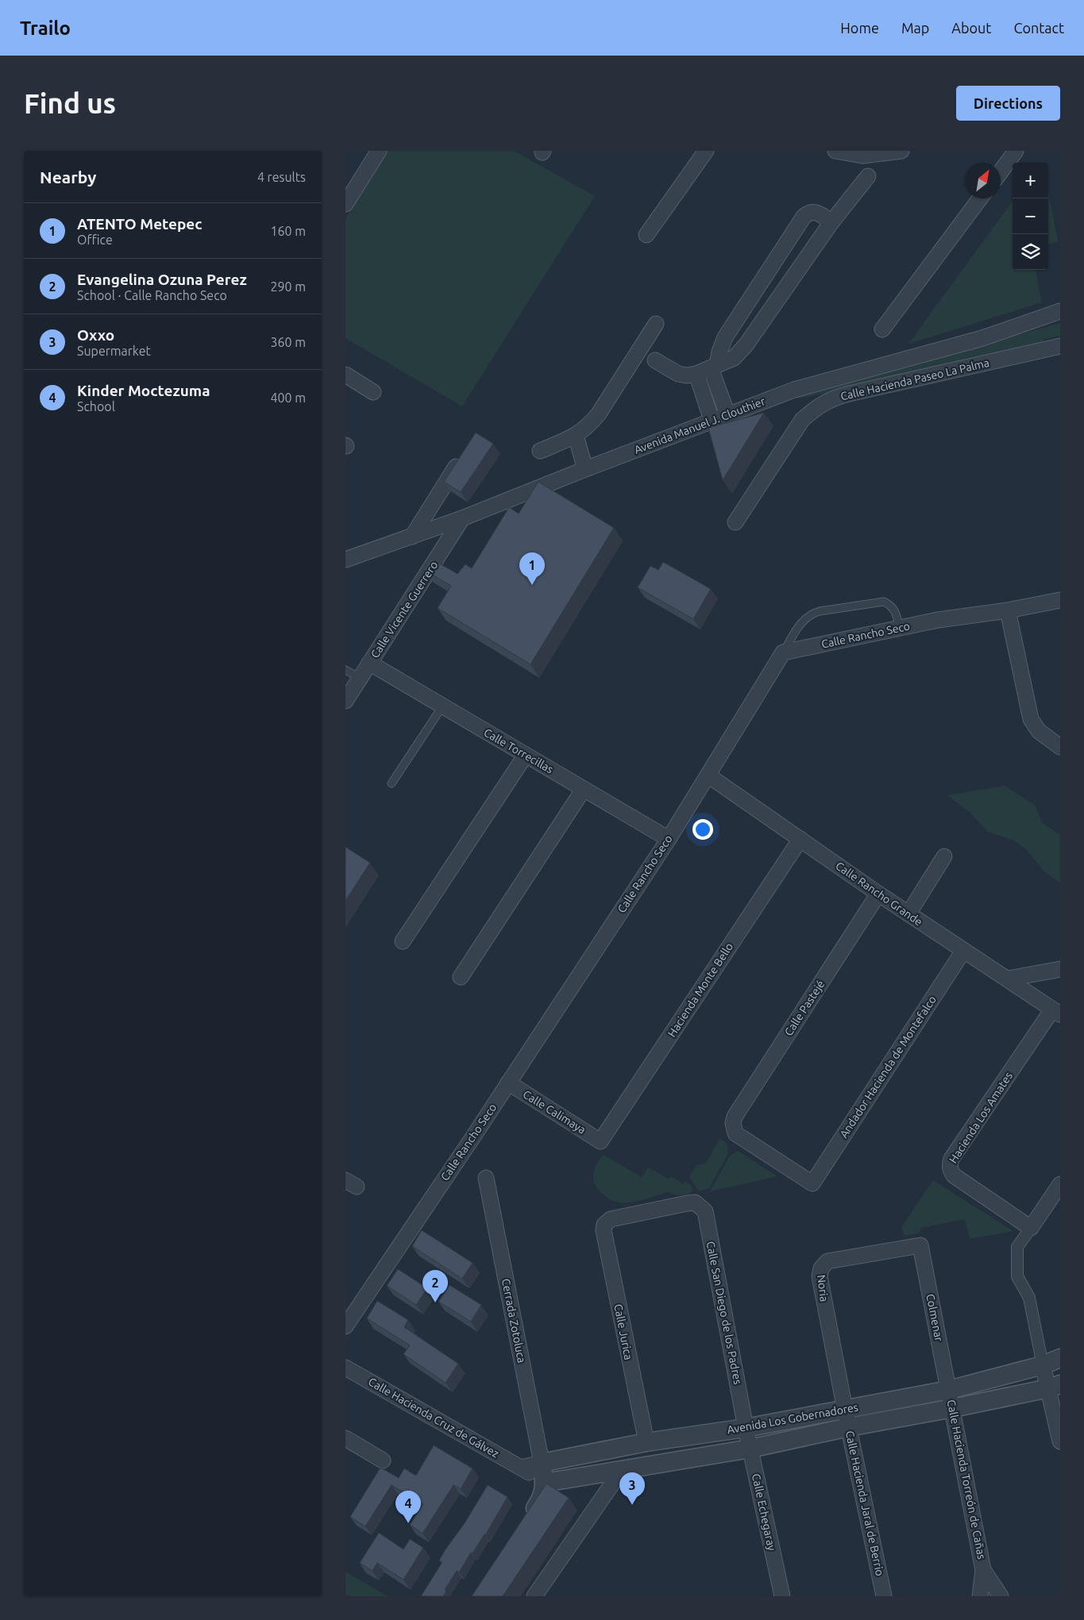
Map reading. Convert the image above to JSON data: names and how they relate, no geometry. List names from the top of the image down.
{
  "streets": {
    "street": [
      "Calle Hacienda Paseo La Palma",
      "Avenida Manuel J. Clouthier",
      "Calle Vicente Guerrero",
      "Calle Rancho Seco",
      "Calle Torrecillas",
      "Calle Rancho Grande",
      "Hacienda Monte Bello",
      "Calle Pastejé",
      "Andador Hacienda de Montefalco",
      "Calle Calimaya",
      "Hacienda Los Amates",
      "Noria",
      "Calle San Diego de los Padres",
      "Colmenar",
      "Cerrada Zotoluca",
      "Calle Jurica",
      "Calle Hacienda Cruz de Gálvez",
      "Avenida Los Gobernadores",
      "Calle Hacienda Torreón de Cañas",
      "Calle Hacienda Jaral de Berrio",
      "Calle Echegaray"
    ]
  },
  "crossings": [
    ["Avenida Manuel J. Clouthier", "Calle Vicente Guerrero"],
    ["Calle Vicente Guerrero", "Calle Torrecillas"],
    ["Calle Rancho Seco", "Calle Torrecillas"],
    ["Calle Rancho Seco", "Calle Rancho Grande"],
    ["Calle Rancho Seco", "Calle Calimaya"],
    ["Calle Rancho Grande", "Hacienda Monte Bello"],
    ["Calle Rancho Grande", "Calle Pastejé"],
    ["Calle Rancho Grande", "Andador Hacienda de Montefalco"],
    ["Calle Rancho Grande", "Hacienda Los Amates"],
    ["Hacienda Monte Bello", "Calle Calimaya"],
    ["Calle Pastejé", "Andador Hacienda de Montefalco"],
    ["Noria", "Colmenar"],
    ["Noria", "Avenida Los Gobernadores"],
    ["Noria", "Calle Hacienda Jaral de Berrio"],
    ["Calle San Diego de los Padres", "Calle Jurica"],
    ["Calle San Diego de los Padres", "Avenida Los Gobernadores"],
    ["Calle San Diego de los Padres", "Calle Echegaray"],
    ["Colmenar", "Avenida Los Gobernadores"],
    ["Colmenar", "Calle Hacienda Torreón de Cañas"],
    ["Cerrada Zotoluca", "Avenida Los Gobernadores"],
    ["Calle Jurica", "Avenida Los Gobernadores"],
    ["Calle Hacienda Cruz de Gálvez", "Avenida Los Gobernadores"],
    ["Avenida Los Gobernadores", "Calle Hacienda Torreón de Cañas"],
    ["Avenida Los Gobernadores", "Calle Hacienda Jaral de Berrio"],
    ["Avenida Los Gobernadores", "Calle Echegaray"]
  ],
  "north": "top right",
  "page": {
    "header": "Trailo",
    "nav": [
      "Home",
      "Map",
      "About",
      "Contact"
    ],
    "buttons": "Directions",
    "title": "Find us",
    "heading": ["Nearby", "4 results"],
    "map_buttons": ["+", "−"],
    "list": [
      {
        "mark": "1",
        "name": "ATENTO Metepec",
        "note": "Office",
        "value": "160 m"
      },
      {
        "mark": "2",
        "name": "Evangelina Ozuna Perez",
        "note": "School · Calle Rancho Seco",
        "value": "290 m"
      },
      {
        "mark": "3",
        "name": "Oxxo",
        "note": "Supermarket",
        "value": "360 m"
      },
      {
        "mark": "4",
        "name": "Kinder Moctezuma",
        "note": "School",
        "value": "400 m"
      }
    ],
    "pins": [
      "1",
      "2",
      "3",
      "4"
    ]
  }
}
